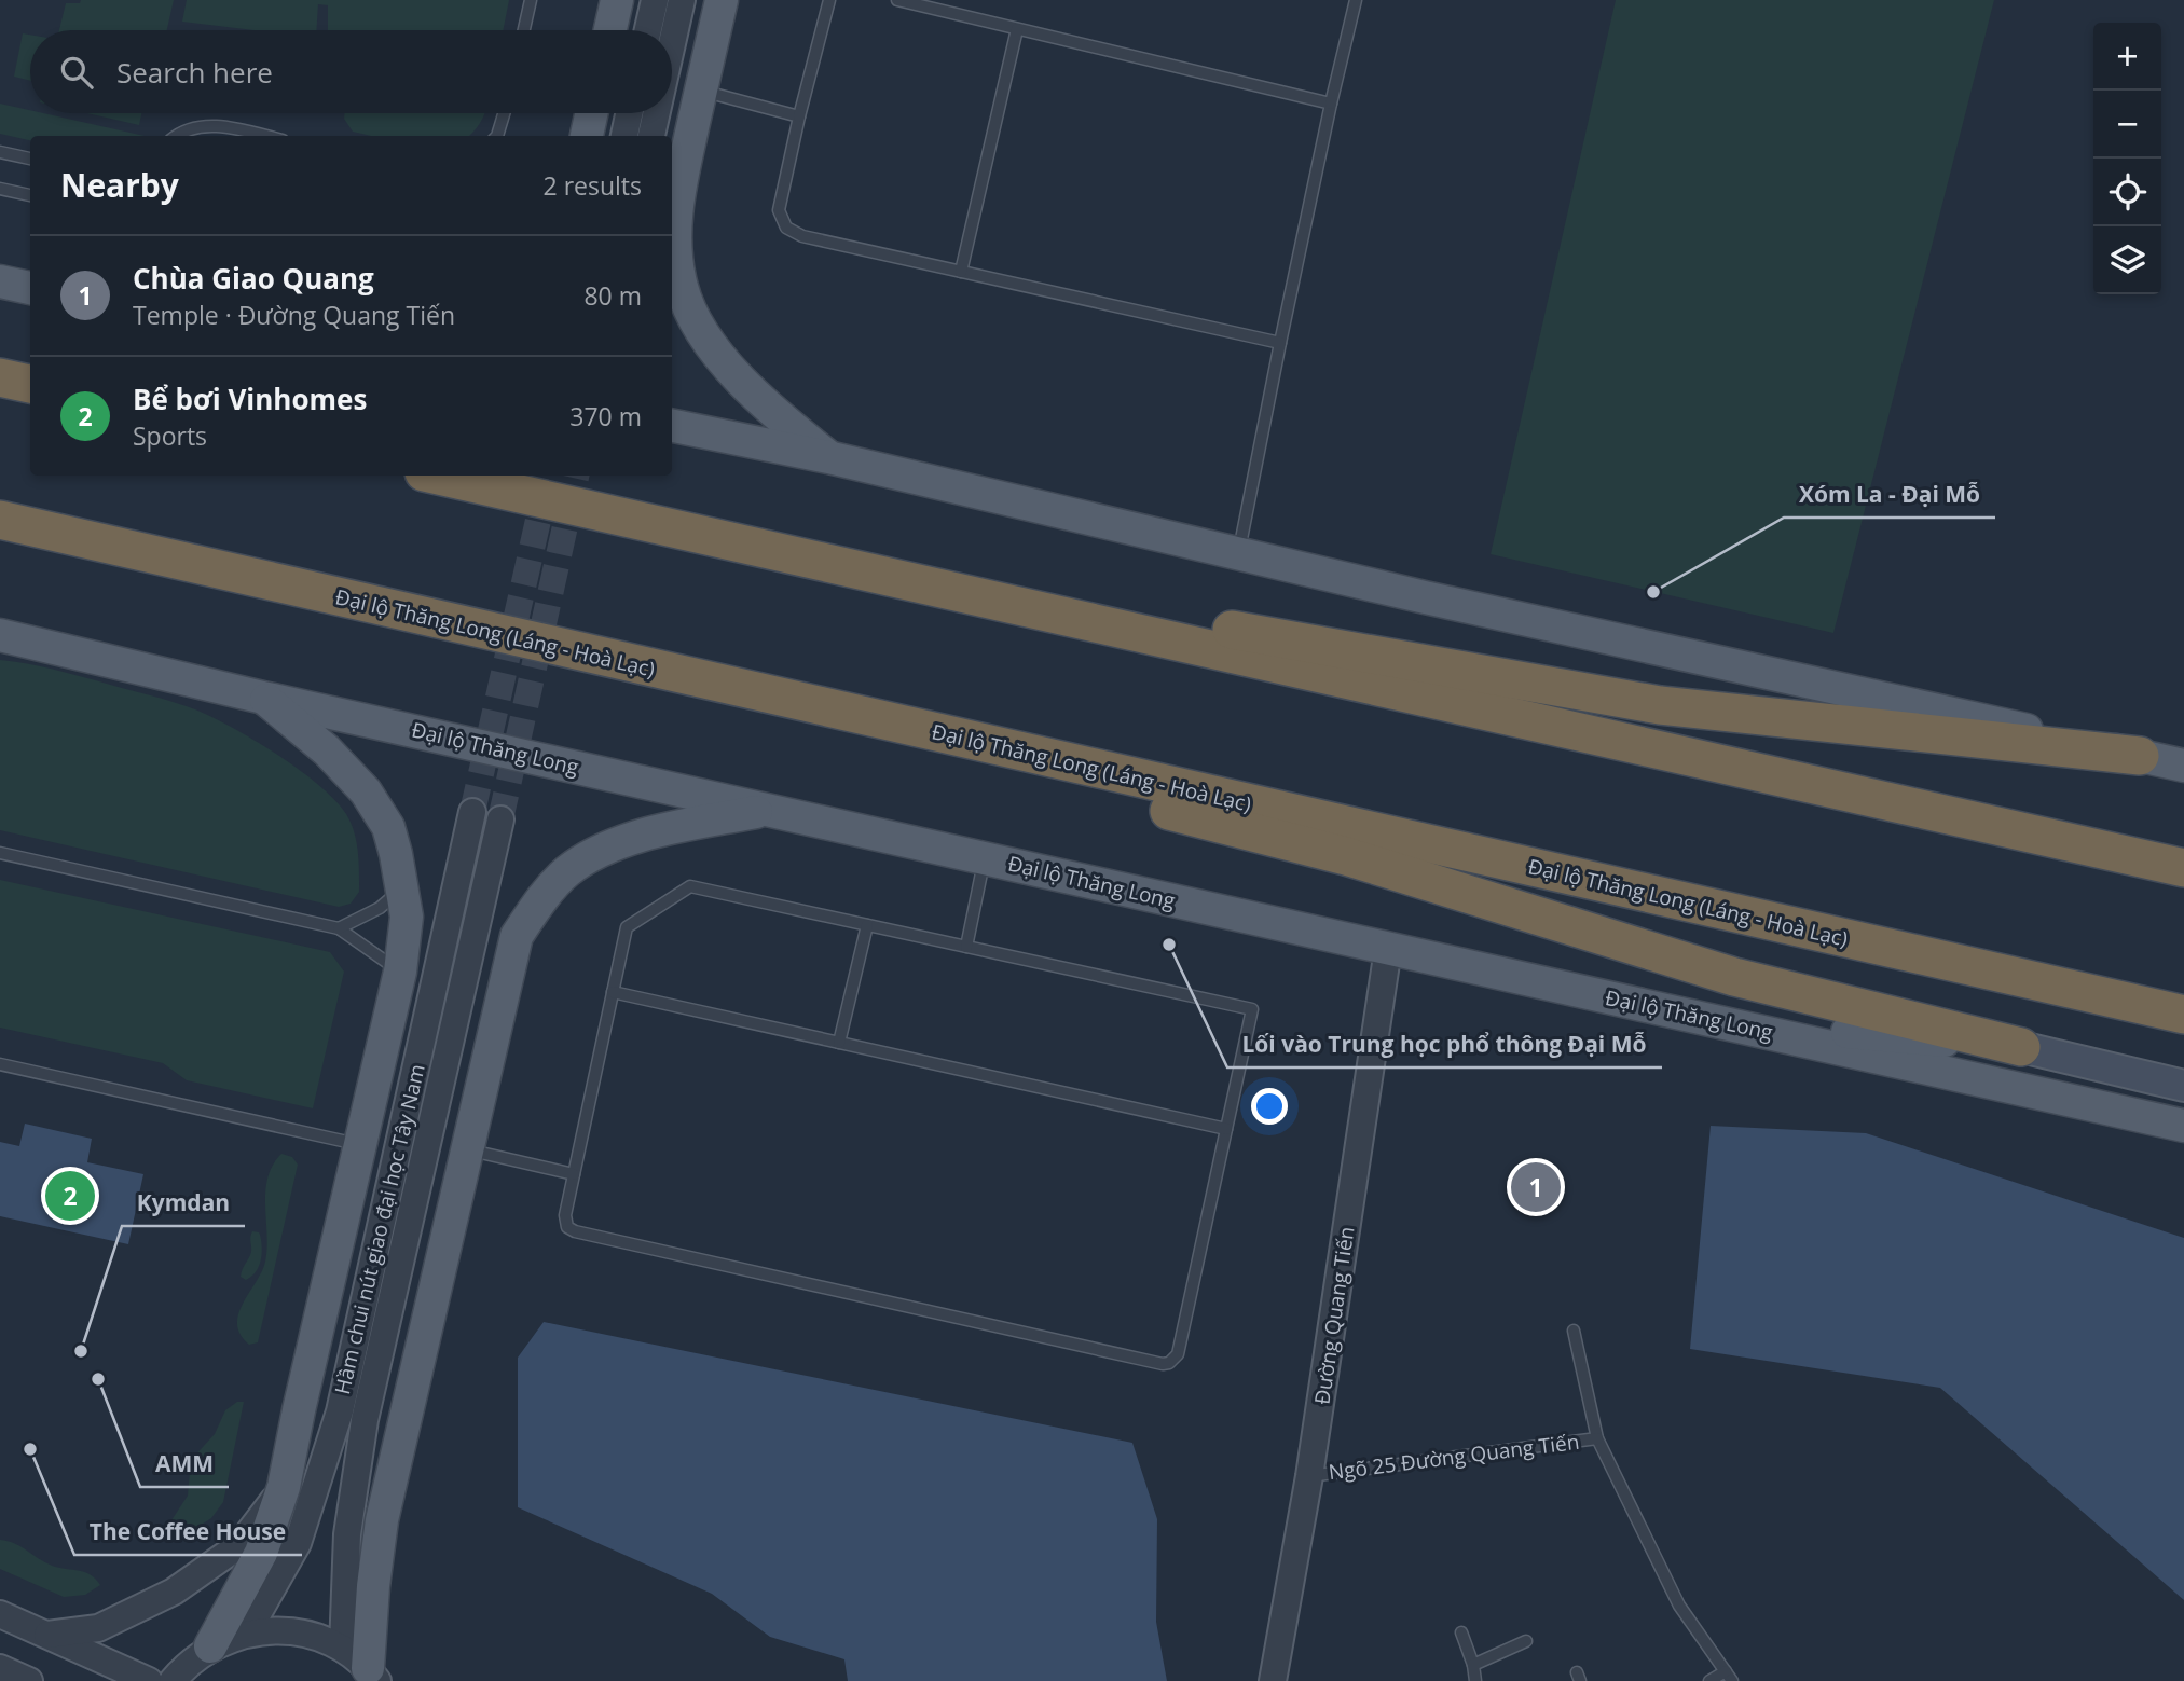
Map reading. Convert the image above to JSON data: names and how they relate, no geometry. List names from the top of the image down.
{
  "streets": {
    "highway": ["Đại lộ Thăng Long (Láng - Hoà Lạc)"],
    "main road": ["Đại lộ Thăng Long"],
    "street": ["Hầm chui nút giao đại học Tây Nam", "Đường Quang Tiến"],
    "lane": ["Ngõ 25 Đường Quang Tiến"]
  },
  "crossings": [
    ["Đại lộ Thăng Long", "Đường Quang Tiến"],
    ["Đường Quang Tiến", "Ngõ 25 Đường Quang Tiến"]
  ],
  "places": [
    "Xóm La - Đại Mỗ",
    "Lối vào Trung học phổ thông Đại Mỗ",
    "Kymdan",
    "AMM",
    "The Coffee House"
  ],
  "page": {
    "map_buttons": ["+", "−"],
    "search": "Search here",
    "heading": ["Nearby", "2 results"],
    "list": [
      {
        "mark": "1",
        "name": "Chùa Giao Quang",
        "note": "Temple · Đường Quang Tiến",
        "value": "80 m"
      },
      {
        "mark": "2",
        "name": "Bể bơi Vinhomes",
        "note": "Sports",
        "value": "370 m"
      }
    ],
    "pins": ["1", "2"]
  }
}
